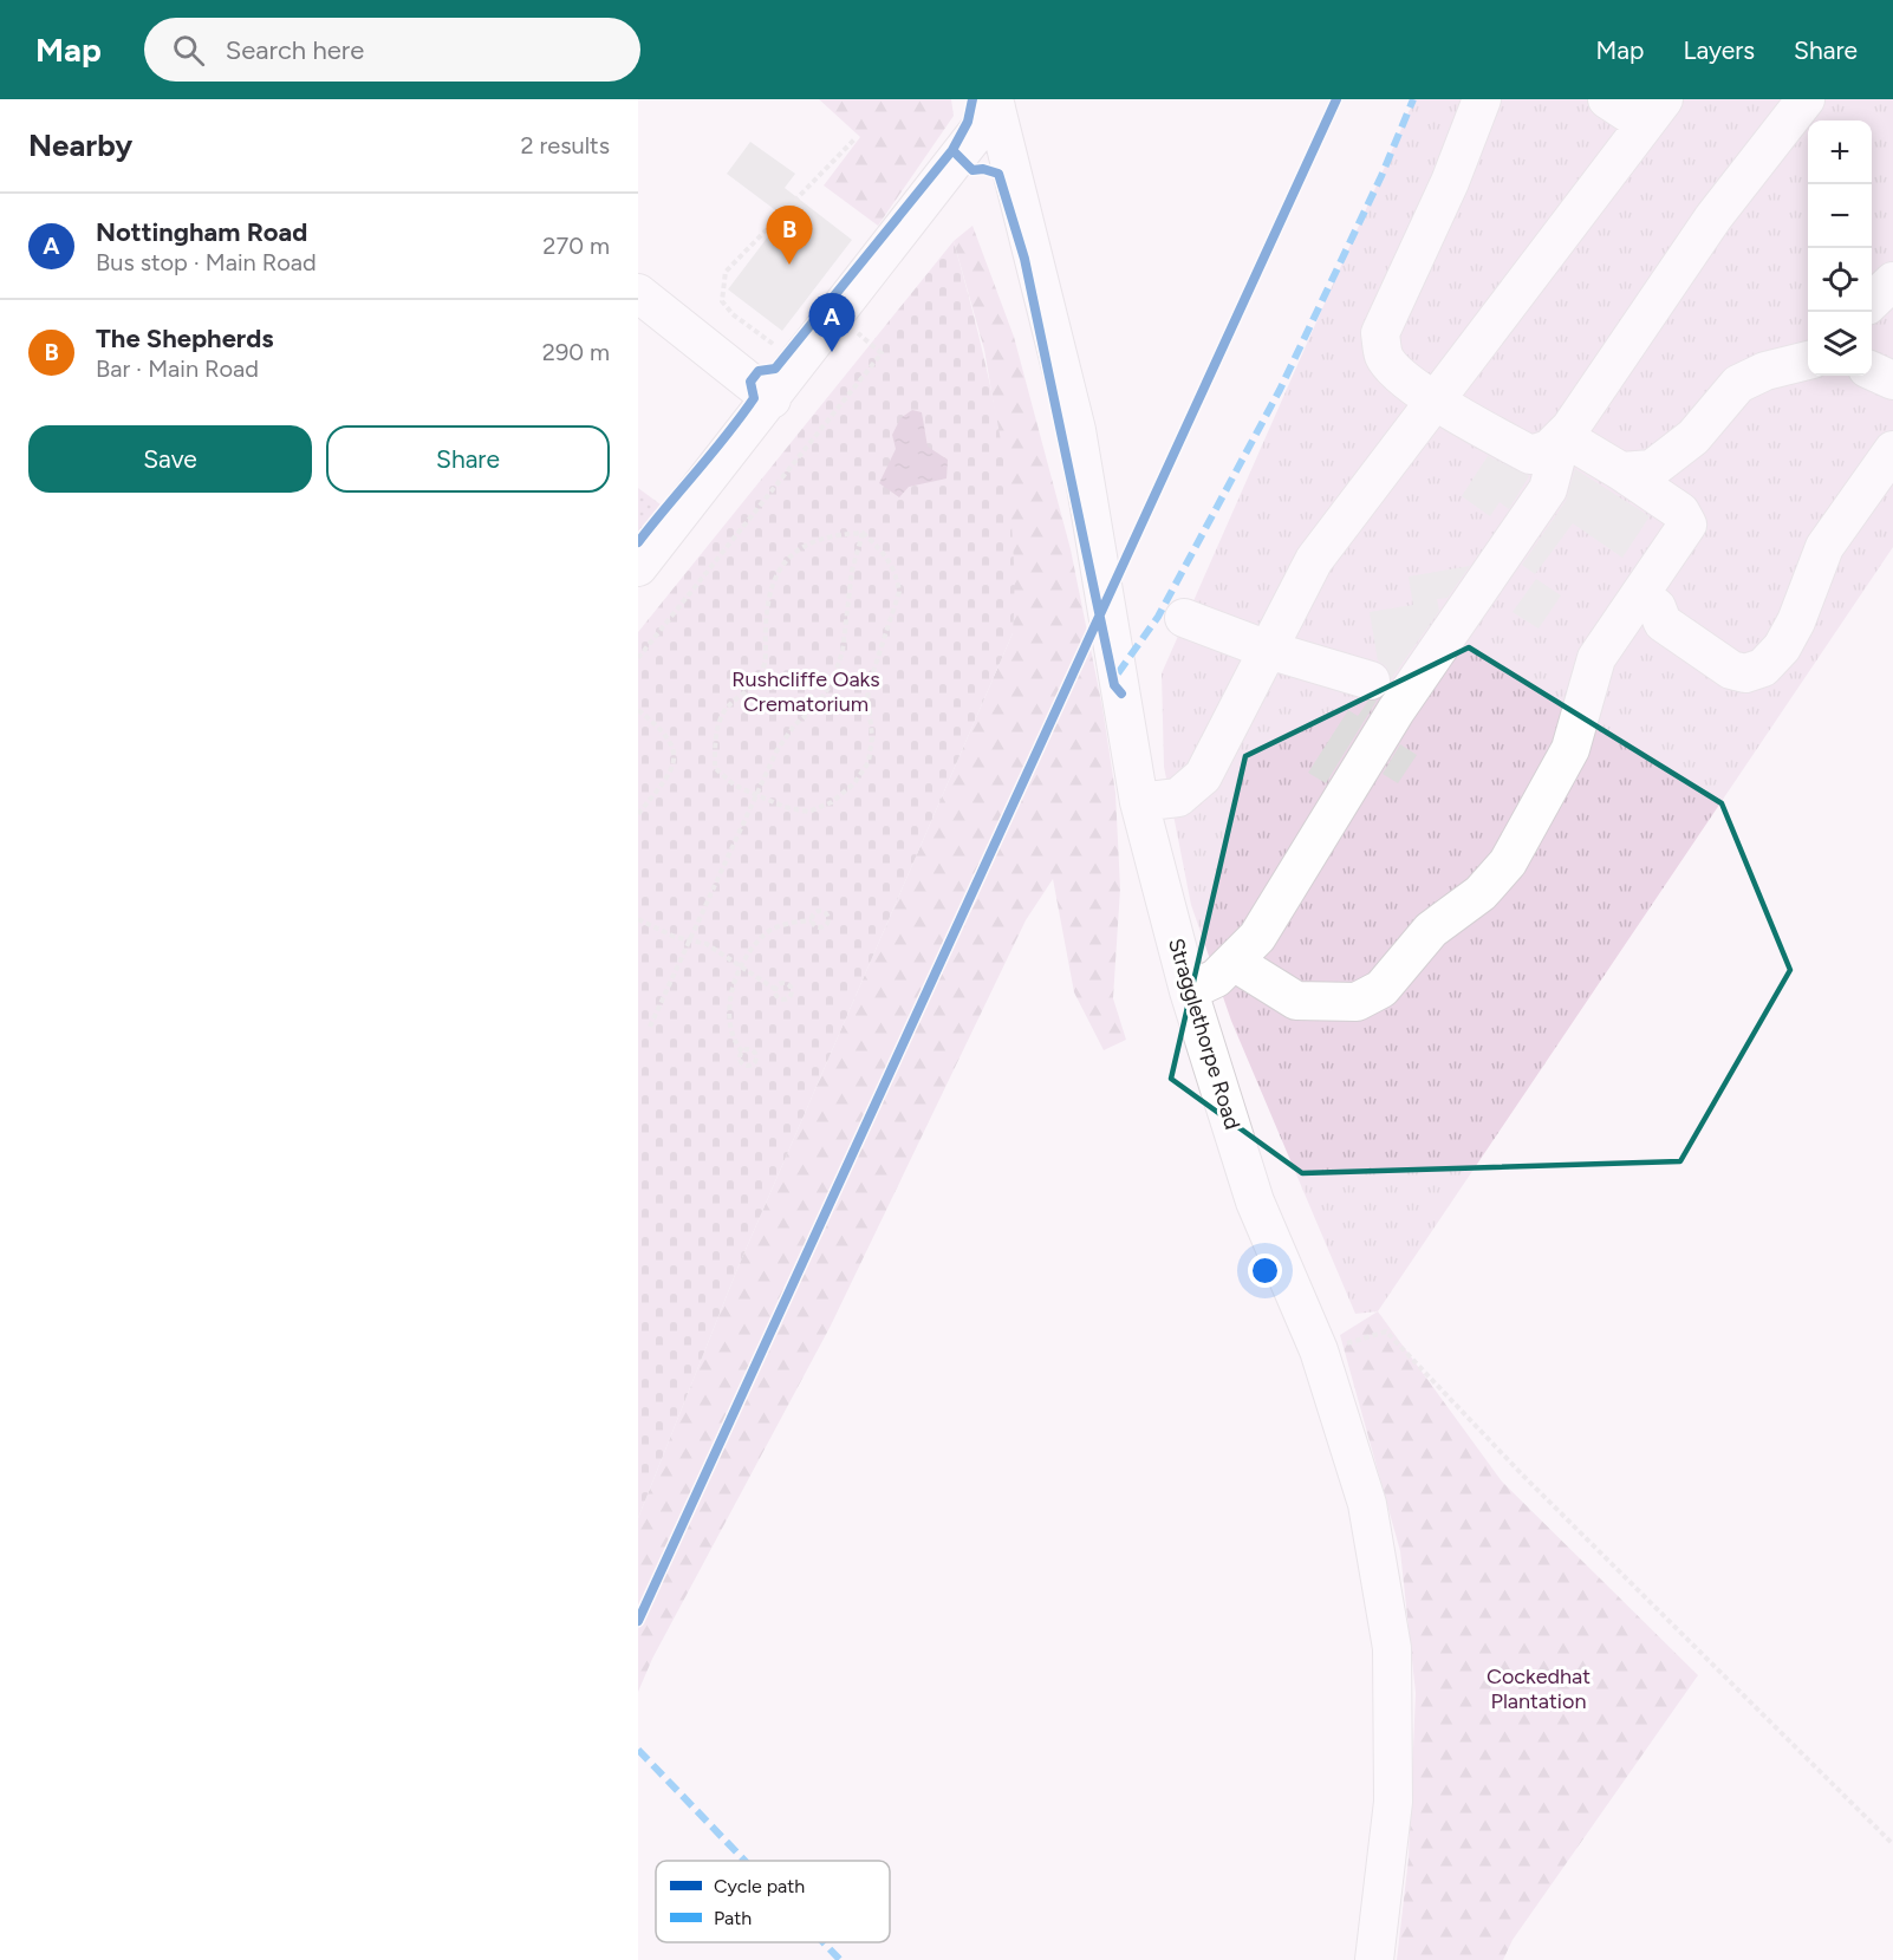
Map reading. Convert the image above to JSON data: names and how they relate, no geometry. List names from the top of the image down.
{
  "streets": {
    "street": ["Stragglethorpe Road"]
  },
  "parks": ["Rushcliffe Oaks Crematorium", "Cockedhat Plantation"],
  "legend": ["Cycle path", "Path"],
  "page": {
    "header": "Map",
    "search": "Search here",
    "nav": ["Map", "Layers", "Share"],
    "heading": ["Nearby", "2 results"],
    "map_buttons": ["+", "−"],
    "list": [
      {
        "mark": "A",
        "name": "Nottingham Road",
        "note": "Bus stop · Main Road",
        "value": "270 m"
      },
      {
        "mark": "B",
        "name": "The Shepherds",
        "note": "Bar · Main Road",
        "value": "290 m"
      }
    ],
    "pins": ["B", "A"],
    "buttons": ["Save", "Share"]
  }
}
